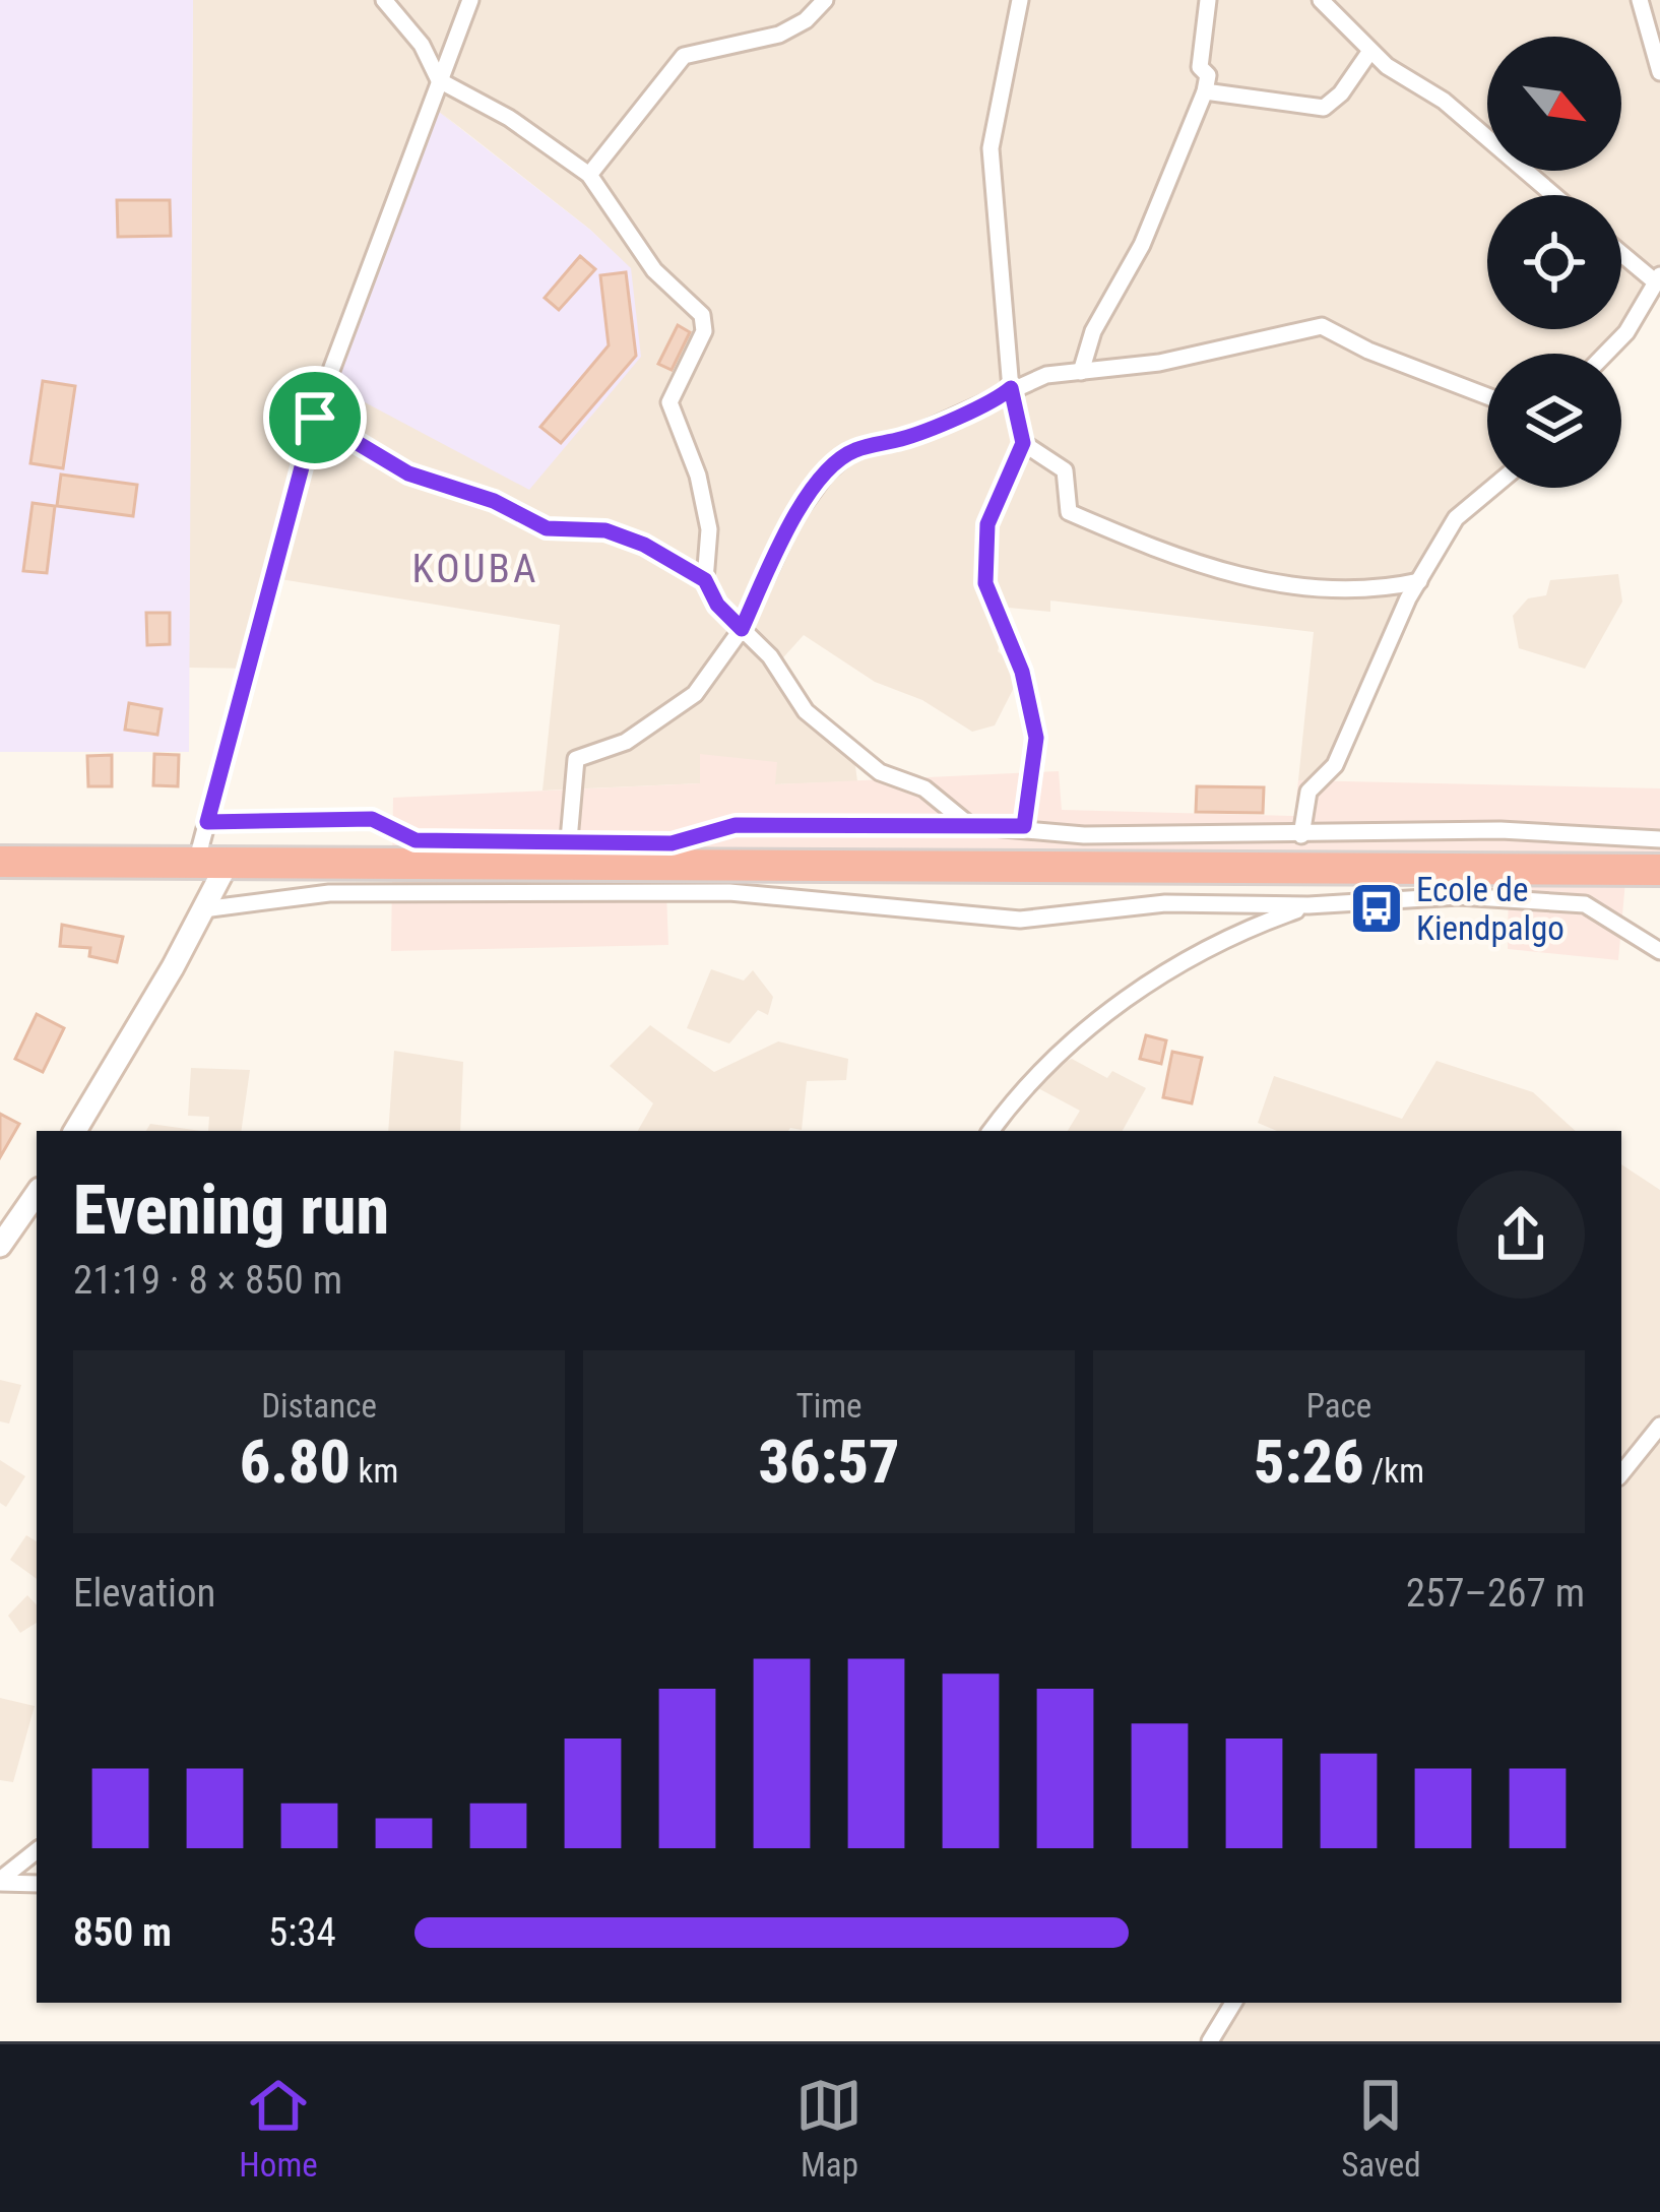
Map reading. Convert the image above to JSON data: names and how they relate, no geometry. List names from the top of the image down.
{
  "districts": ["KOUBA"],
  "places": {
    "bus stop": ["Ecole de Kiendpalgo"]
  },
  "north": "bottom right",
  "page": {
    "heading": ["Evening run", "21:19 · 8 × 850 m"],
    "stats": [
      ["Distance", "6.80 km"],
      ["Time", "36:57"],
      ["Pace", "5:26 /km"]
    ],
    "chart": ["Elevation", "257–267 m"],
    "list": [
      {
        "name": "850 m",
        "note": "5:34"
      }
    ],
    "tabs": ["Home", "Map", "Saved"]
  }
}
